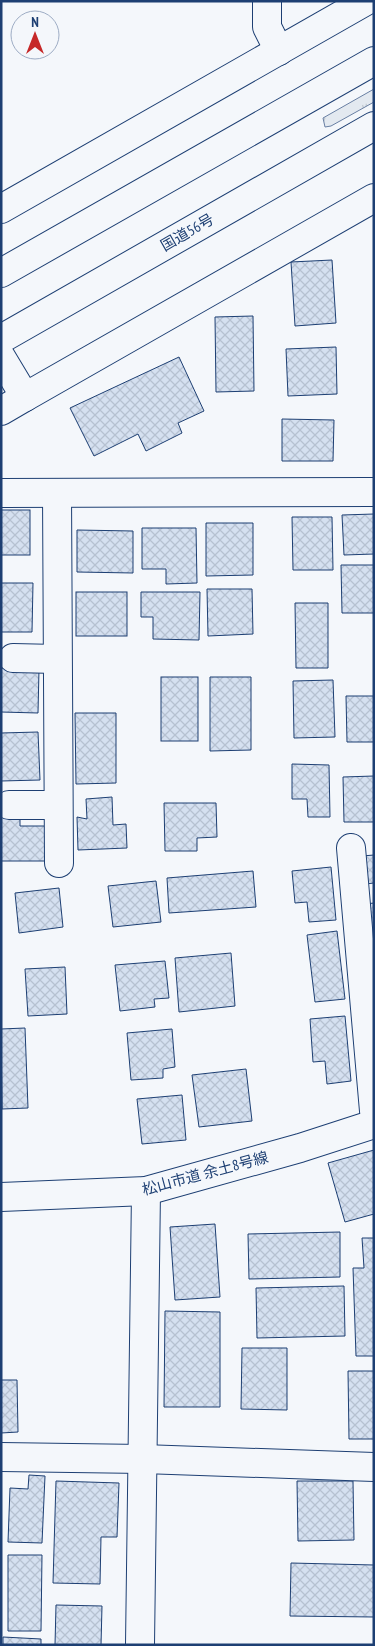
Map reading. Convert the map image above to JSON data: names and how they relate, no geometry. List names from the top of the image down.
{
  "streets": {
    "main road": ["国道56号", "松山市道 余土8号線"]
  },
  "north": "top"
}
